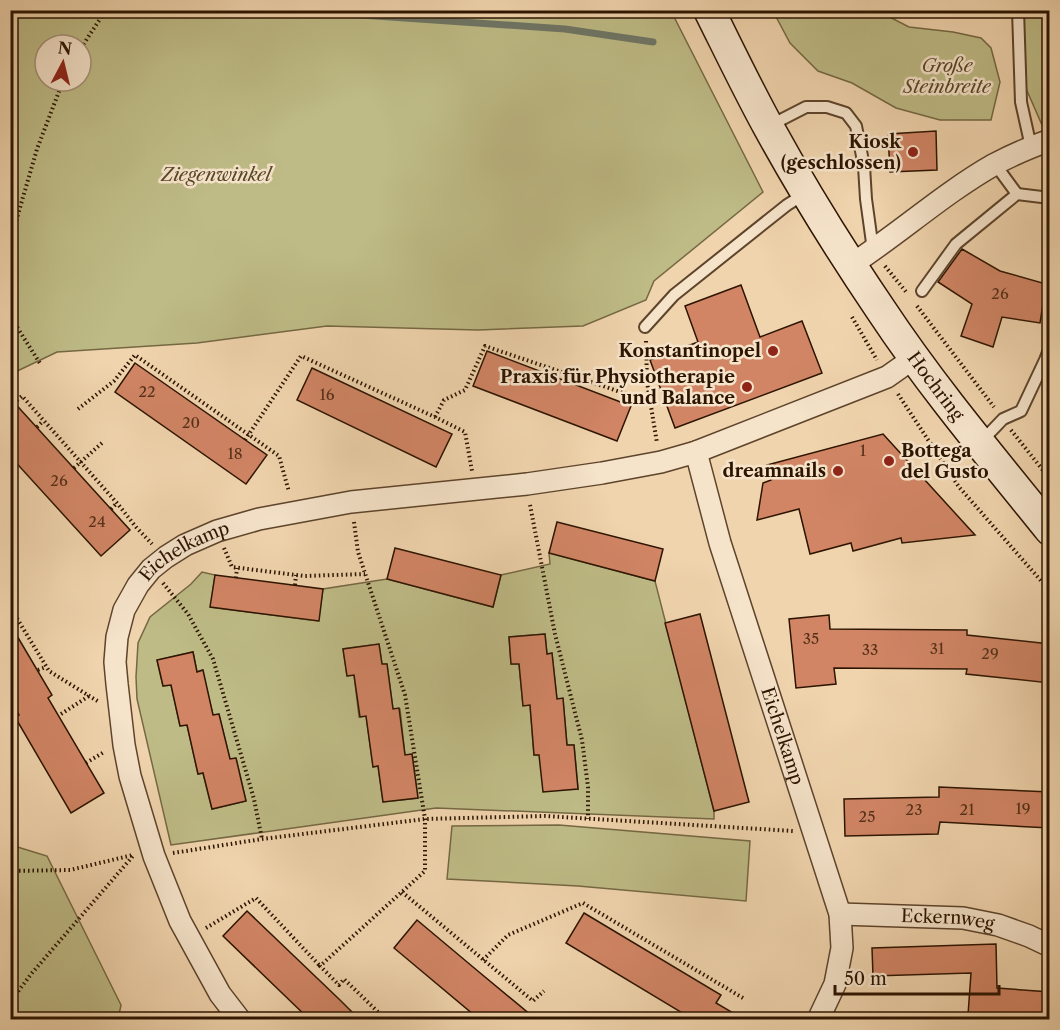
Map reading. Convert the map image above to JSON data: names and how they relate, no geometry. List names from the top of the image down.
{
  "streets": {
    "street": ["Hochring", "Eichelkamp", "Eckernweg"]
  },
  "crossings": [
    ["Hochring", "Eichelkamp"],
    ["Eichelkamp", "Eckernweg"]
  ],
  "parks": ["Große Steinbreite", "Ziegenwinkel"],
  "places": [
    "Kiosk (geschlossen)",
    "Konstantinopel",
    "Praxis für Physiotherapie und Balance",
    "Bottega del Gusto",
    "dreamnails"
  ],
  "house_numbers": [
    "26",
    "22",
    "16",
    "20",
    "1",
    "18",
    "26",
    "24",
    "35",
    "31",
    "33",
    "29",
    "19",
    "23",
    "21",
    "25"
  ],
  "scale_bar": "50 m",
  "north": "top"
}
